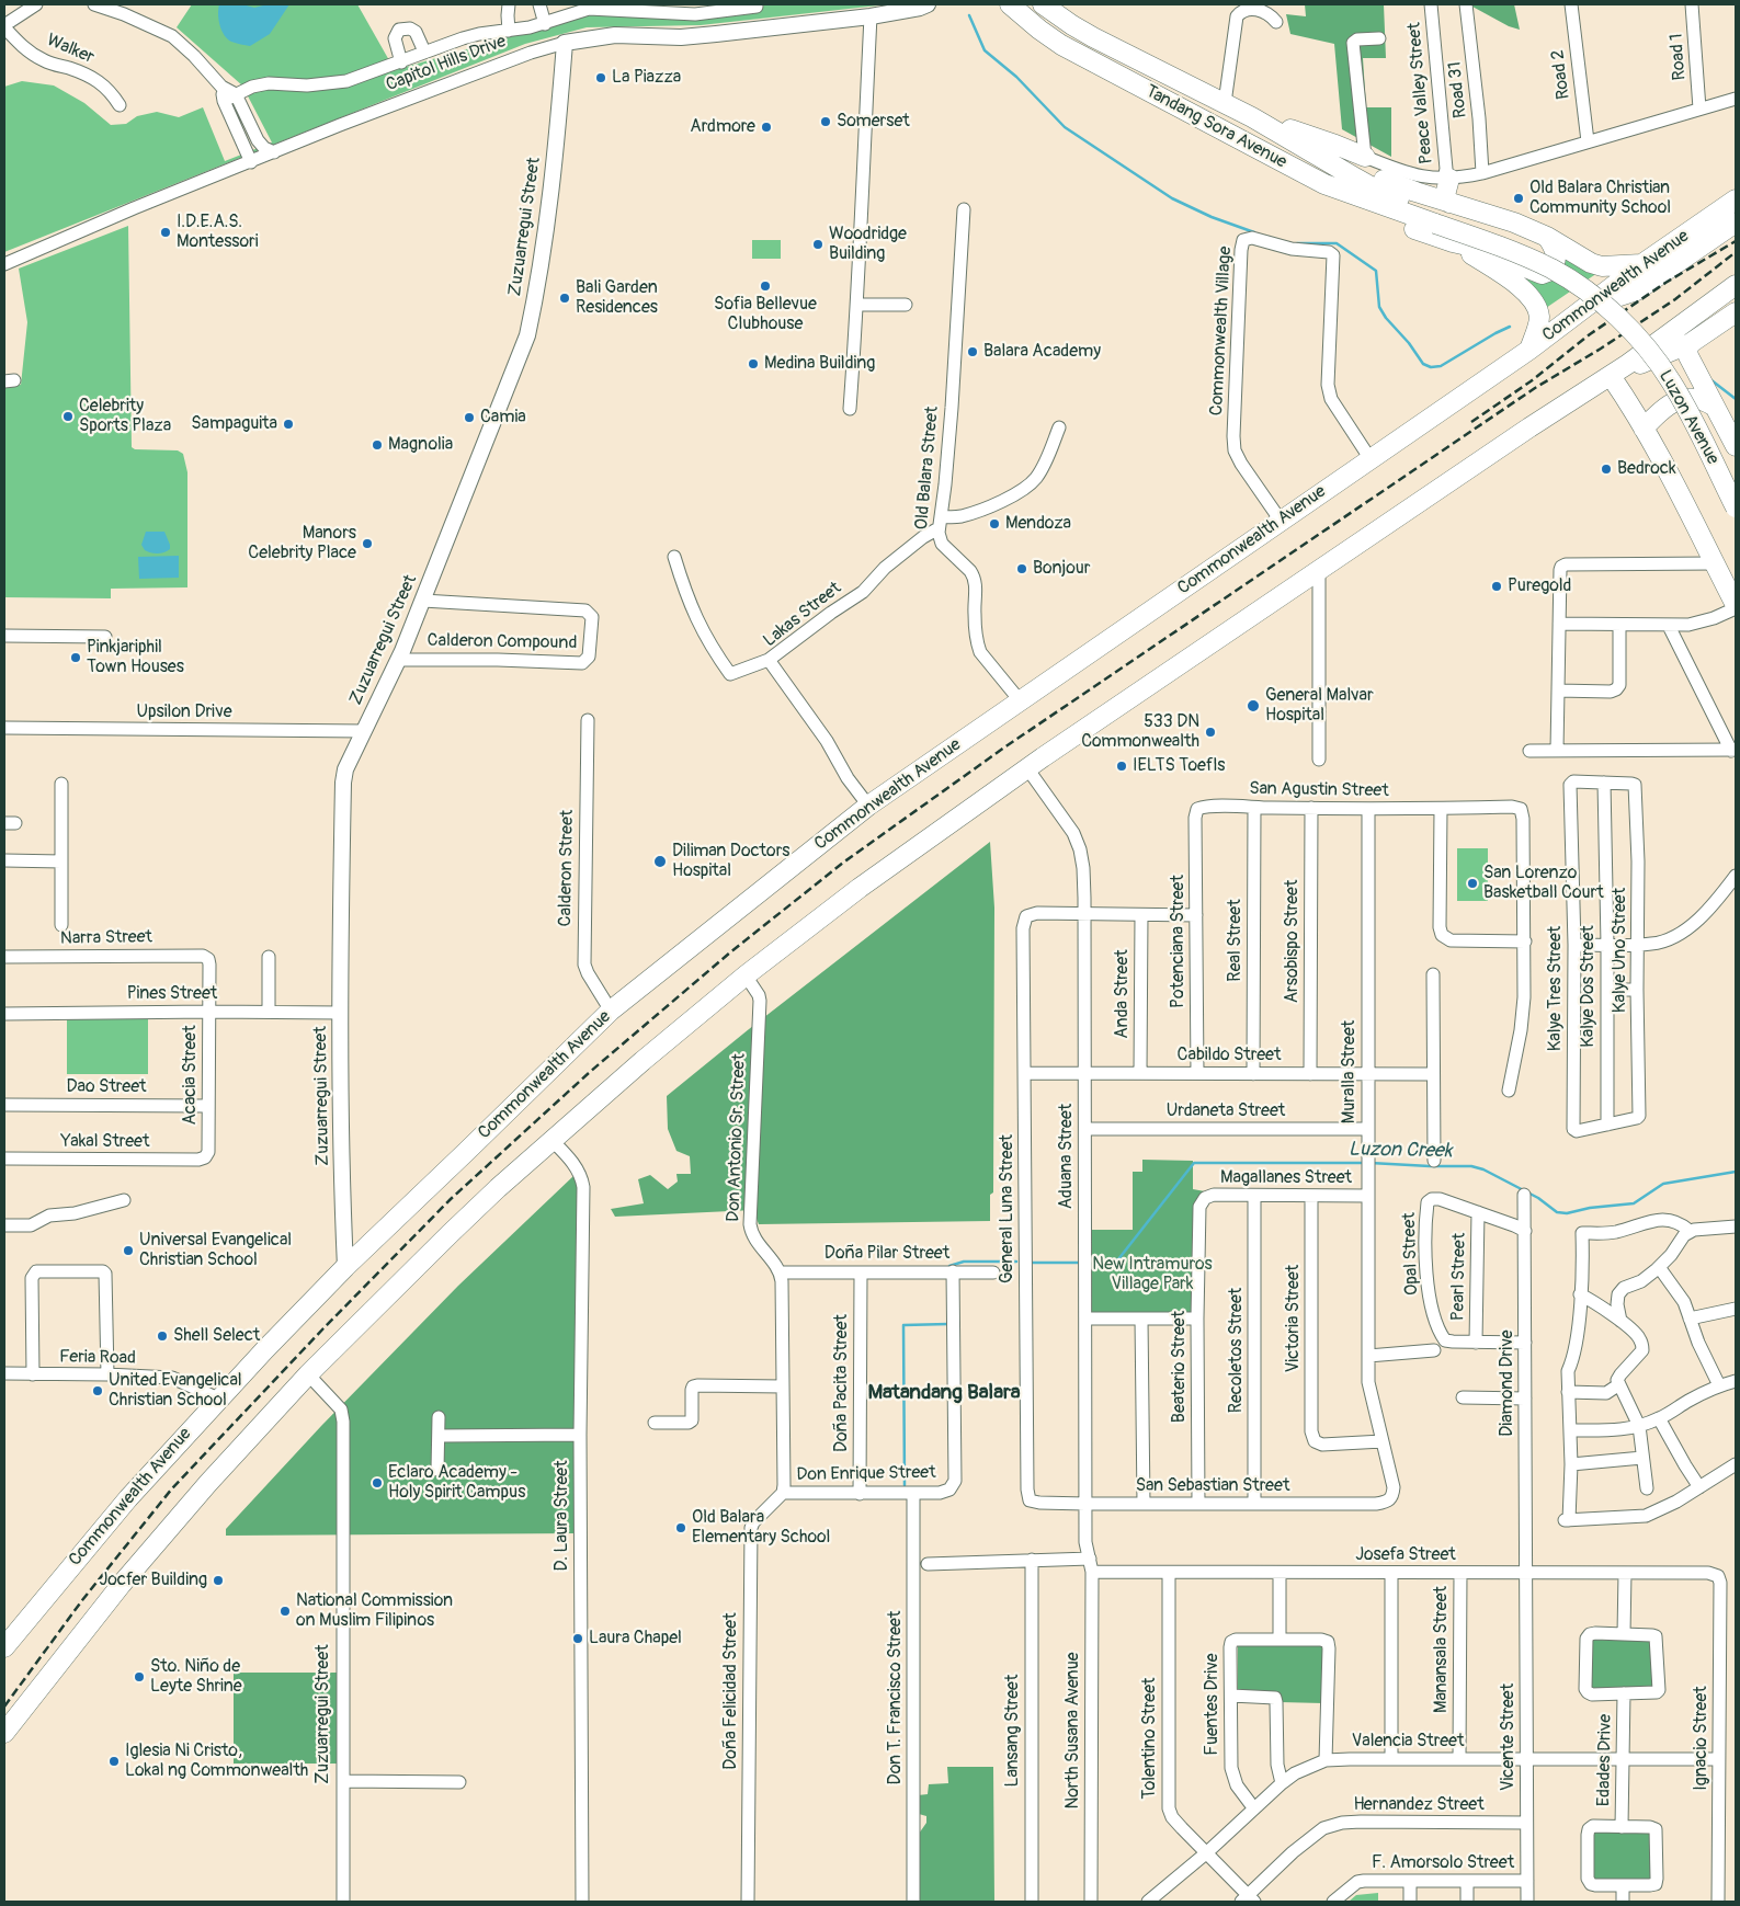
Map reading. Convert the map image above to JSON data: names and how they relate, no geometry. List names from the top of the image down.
{
  "streets": {
    "main road": ["Tandang Sora Avenue", "Commonwealth Avenue", "Luzon Avenue"],
    "street": [
      "Walker",
      "Road 1",
      "Capitol Hills Drive",
      "Road 2",
      "Road 31",
      "Peace Valley Street",
      "Zuzuarregui Street",
      "Commonwealth Village",
      "Old Balara Street",
      "Lakas Street",
      "Calderon Compound",
      "Upsilon Drive",
      "San Agustin Street",
      "Calderon Street",
      "Narra Street",
      "Real Street",
      "Potenciana Street",
      "Arsobispo Street",
      "Kalye Uno Street",
      "Kalye Dos Street",
      "Kalye Tres Street",
      "Pines Street",
      "Anda Street",
      "Cabildo Street",
      "Muralla Street",
      "Acacia Street",
      "Dao Street",
      "Urdaneta Street",
      "Don Antonio Sr. Street",
      "Yakal Street",
      "Aduana Street",
      "Magallanes Street",
      "General Luna Street",
      "Doña Pilar Street",
      "Opal Street",
      "Pearl Street",
      "Victoria Street",
      "Recoletos Street",
      "Feria Road",
      "Beaterio Street",
      "Doña Pacita Street",
      "Diamond Drive",
      "Don Enrique Street",
      "San Sebastian Street",
      "D. Laura Street",
      "Josefa Street",
      "Manansala Street",
      "Doña Felicidad Street",
      "Don T. Francisco Street",
      "Fuentes Drive",
      "Lansang Street",
      "North Susana Avenue",
      "Vicente Street",
      "Tolentino Street",
      "Ignacio Street",
      "Valencia Street",
      "Edades Drive",
      "Hernandez Street",
      "F. Amorsolo Street"
    ]
  },
  "crossings": [
    ["Capitol Hills Drive", "Zuzuarregui Street"],
    ["Tandang Sora Avenue", "Luzon Avenue"],
    ["Zuzuarregui Street", "Commonwealth Avenue"],
    ["Zuzuarregui Street", "Calderon Compound"],
    ["Zuzuarregui Street", "Upsilon Drive"],
    ["Zuzuarregui Street", "Pines Street"],
    ["Commonwealth Avenue", "Commonwealth Village"],
    ["Commonwealth Avenue", "Old Balara Street"],
    ["Commonwealth Avenue", "Lakas Street"],
    ["Commonwealth Avenue", "Calderon Street"],
    ["Commonwealth Avenue", "Feria Road"],
    ["Old Balara Street", "Lakas Street"],
    ["San Agustin Street", "Real Street"],
    ["San Agustin Street", "Potenciana Street"],
    ["San Agustin Street", "Arsobispo Street"],
    ["San Agustin Street", "Muralla Street"],
    ["Narra Street", "Acacia Street"],
    ["Real Street", "Cabildo Street"],
    ["Potenciana Street", "Cabildo Street"],
    ["Arsobispo Street", "Cabildo Street"],
    ["Kalye Uno Street", "Kalye Dos Street"],
    ["Kalye Uno Street", "Kalye Tres Street"],
    ["Kalye Dos Street", "Kalye Tres Street"],
    ["Pines Street", "Acacia Street"],
    ["Anda Street", "Cabildo Street"],
    ["Cabildo Street", "Muralla Street"],
    ["Cabildo Street", "Aduana Street"],
    ["Cabildo Street", "General Luna Street"],
    ["Muralla Street", "Urdaneta Street"],
    ["Muralla Street", "Magallanes Street"],
    ["Muralla Street", "Victoria Street"],
    ["Muralla Street", "San Sebastian Street"],
    ["Acacia Street", "Dao Street"],
    ["Acacia Street", "Yakal Street"],
    ["Urdaneta Street", "Aduana Street"],
    ["Don Antonio Sr. Street", "Doña Pilar Street"],
    ["Aduana Street", "General Luna Street"],
    ["Aduana Street", "San Sebastian Street"],
    ["Aduana Street", "North Susana Avenue"],
    ["Magallanes Street", "Victoria Street"],
    ["Magallanes Street", "Recoletos Street"],
    ["Magallanes Street", "Beaterio Street"],
    ["General Luna Street", "San Sebastian Street"],
    ["Doña Pilar Street", "Doña Pacita Street"],
    ["Doña Pilar Street", "Don Enrique Street"],
    ["Opal Street", "Pearl Street"],
    ["Recoletos Street", "San Sebastian Street"],
    ["Beaterio Street", "San Sebastian Street"],
    ["Doña Pacita Street", "Don Enrique Street"],
    ["Diamond Drive", "Josefa Street"],
    ["Diamond Drive", "Vicente Street"],
    ["Don Enrique Street", "Doña Felicidad Street"],
    ["Don Enrique Street", "Don T. Francisco Street"],
    ["Josefa Street", "Manansala Street"],
    ["Josefa Street", "North Susana Avenue"],
    ["Josefa Street", "Vicente Street"],
    ["Josefa Street", "Tolentino Street"],
    ["Josefa Street", "Ignacio Street"],
    ["Manansala Street", "Valencia Street"],
    ["Fuentes Drive", "Valencia Street"],
    ["Vicente Street", "Valencia Street"],
    ["Vicente Street", "Hernandez Street"],
    ["Vicente Street", "F. Amorsolo Street"],
    ["Tolentino Street", "Valencia Street"],
    ["Tolentino Street", "Hernandez Street"],
    ["Ignacio Street", "Valencia Street"],
    ["Valencia Street", "Edades Drive"]
  ],
  "districts": ["Matandang Balara"],
  "water": ["Luzon Creek"],
  "parks": ["New Intramuros Village Park"],
  "places": [
    "La Piazza",
    "Somerset",
    "Ardmore",
    "Old Balara Christian Community School",
    "I.D.E.A.S. Montessori",
    "Woodridge Building",
    "Sofia Bellevue Clubhouse",
    "Bali Garden Residences",
    "Balara Academy",
    "Medina Building",
    "Celebrity Sports Plaza",
    "Camia",
    "Sampaguita",
    "Magnolia",
    "Bedrock",
    "Mendoza",
    "Manors Celebrity Place",
    "Bonjour",
    "Puregold",
    "Pinkjariphil Town Houses",
    "General Malvar Hospital",
    "533 DN Commonwealth",
    "IELTS Toefls",
    "Diliman Doctors Hospital",
    "San Lorenzo Basketball Court",
    "Universal Evangelical Christian School",
    "Shell Select",
    "United Evangelical Christian School",
    "Eclaro Academy - Holy Spirit Campus",
    "Old Balara Elementary School",
    "Jocfer Building",
    "National Commission on Muslim Filipinos",
    "Laura Chapel",
    "Sto. Niño de Leyte Shrine",
    "Iglesia Ni Cristo, Lokal ng Commonwealth"
  ]
}
